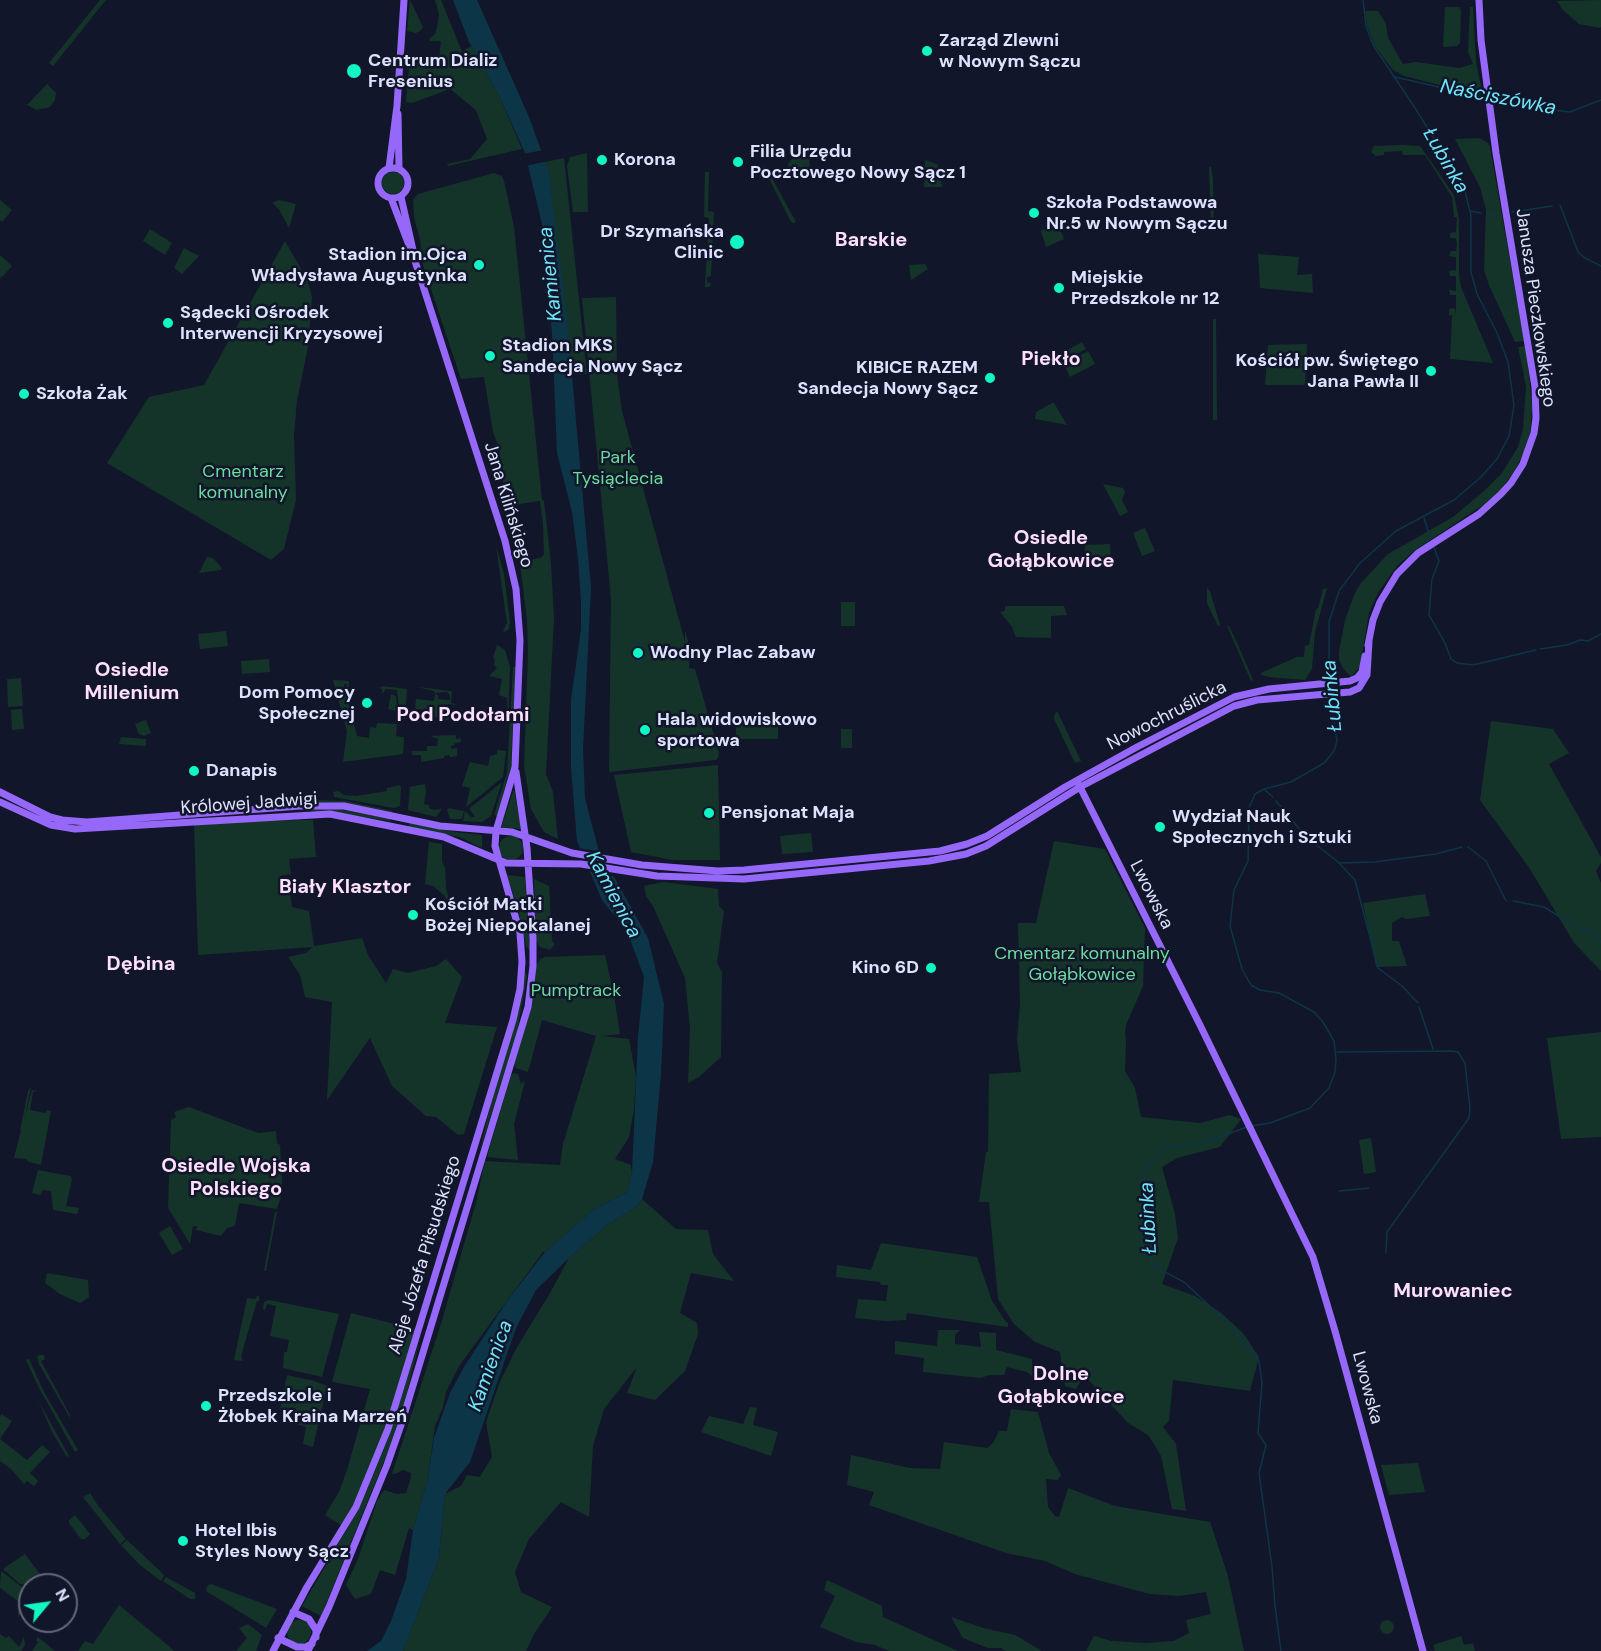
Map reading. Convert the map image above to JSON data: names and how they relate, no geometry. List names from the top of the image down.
{
  "streets": {
    "main road": [
      "Janusza Pieczkowskiego",
      "Jana Kilińskiego",
      "Nowochruślicka",
      "Królowej Jadwigi",
      "Lwowska",
      "Aleje Józefa Piłsudskiego"
    ]
  },
  "crossings": [
    ["Janusza Pieczkowskiego", "Nowochruślicka"],
    ["Jana Kilińskiego", "Królowej Jadwigi"],
    ["Jana Kilińskiego", "Aleje Józefa Piłsudskiego"],
    ["Nowochruślicka", "Królowej Jadwigi"],
    ["Nowochruślicka", "Lwowska"],
    ["Królowej Jadwigi", "Lwowska"],
    ["Królowej Jadwigi", "Aleje Józefa Piłsudskiego"]
  ],
  "districts": [
    "Barskie",
    "Piekło",
    "Osiedle Gołąbkowice",
    "Osiedle Millenium",
    "Pod Podołami",
    "Biały Klasztor",
    "Dębina",
    "Osiedle Wojska Polskiego",
    "Murowaniec",
    "Dolne Gołąbkowice"
  ],
  "water": ["Naściszówka", "Łubinka", "Kamienica"],
  "parks": [
    "Park Tysiąclecia",
    "Cmentarz komunalny",
    "Cmentarz komunalny Gołąbkowice",
    "Pumptrack"
  ],
  "places": [
    "Zarząd Zlewni w Nowym Sączu",
    "Centrum Dializ Fresenius",
    "Korona",
    "Filia Urzędu Pocztowego Nowy Sącz 1",
    "Szkoła Podstawowa Nr.5 w Nowym Sączu",
    "Dr Szymańska Clinic",
    "Stadion im.Ojca Władysława Augustynka",
    "Miejskie Przedszkole nr 12",
    "Sądecki Ośrodek Interwencji Kryzysowej",
    "Stadion MKS Sandecja Nowy Sącz",
    "Kościół pw. Świętego Jana Pawła II",
    "KIBICE RAZEM Sandecja Nowy Sącz",
    "Szkoła Żak",
    "Wodny Plac Zabaw",
    "Dom Pomocy Społecznej",
    "Hala widowiskowo sportowa",
    "Danapis",
    "Pensjonat Maja",
    "Wydział Nauk Społecznych i Sztuki",
    "Kościół Matki Bożej Niepokalanej",
    "Kino 6D",
    "Przedszkole i Żłobek Kraina Marzeń",
    "Hotel Ibis Styles Nowy Sącz"
  ],
  "north": "top right"
}
